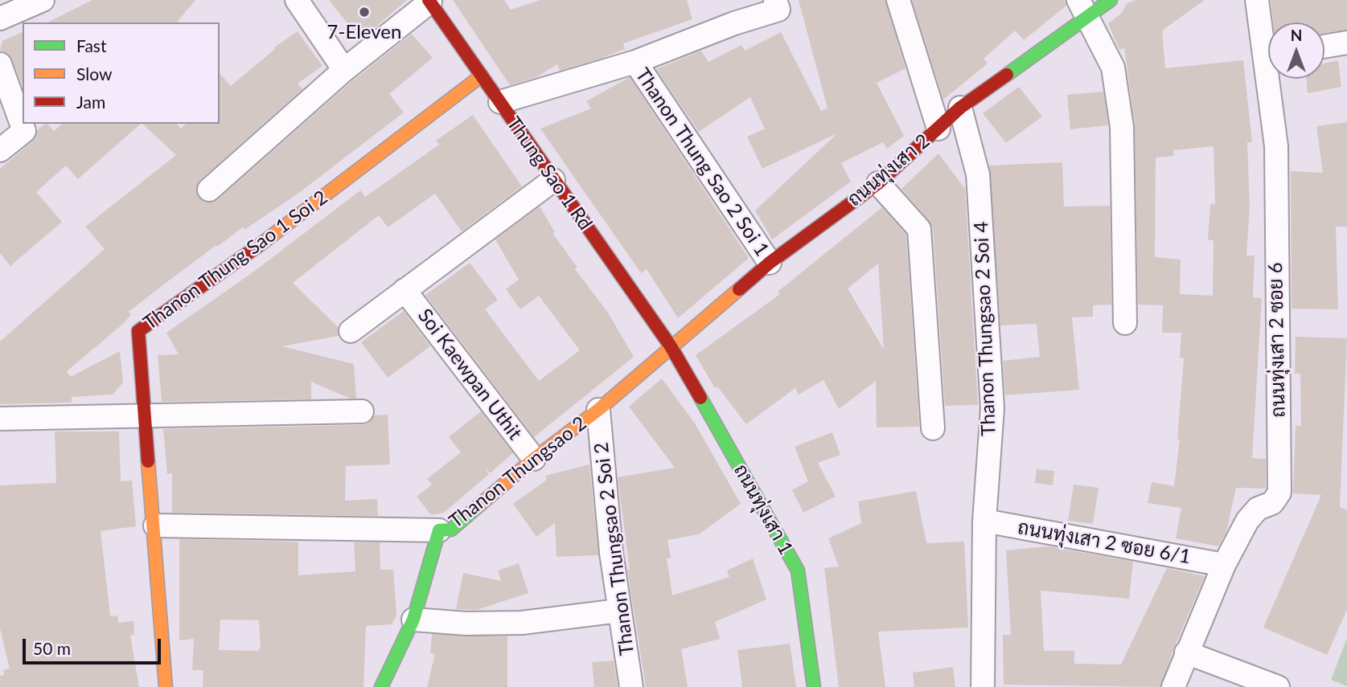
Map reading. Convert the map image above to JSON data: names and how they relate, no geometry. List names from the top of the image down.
{
  "streets": {
    "street": [
      "Thanon Thung Sao 2 Soi 1",
      "ถนนทุ่งเสา 2",
      "Thung Sao 1 Rd",
      "Thanon Thung Sao 1 Soi 2",
      "Thanon Thungsao 2 Soi 4",
      "ถนนทุ่งเสา 2 ซอย 6",
      "Soi Kaewpan Uthit",
      "Thanon Thungsao 2",
      "ถนนทุ่งเสา 1",
      "ถนนทุ่งเสา 2 ซอย 6/1",
      "Thanon Thungsao 2 Soi 2"
    ]
  },
  "crossings": [
    ["Thanon Thung Sao 2 Soi 1", "ถนนทุ่งเสา 2"],
    ["ถนนทุ่งเสา 2", "Thung Sao 1 Rd"],
    ["ถนนทุ่งเสา 2", "Thanon Thungsao 2 Soi 4"],
    ["ถนนทุ่งเสา 2", "Thanon Thungsao 2"],
    ["ถนนทุ่งเสา 2", "ถนนทุ่งเสา 1"],
    ["Thung Sao 1 Rd", "Thanon Thung Sao 1 Soi 2"],
    ["Thung Sao 1 Rd", "Thanon Thungsao 2"],
    ["Thung Sao 1 Rd", "ถนนทุ่งเสา 1"],
    ["Thanon Thungsao 2 Soi 4", "ถนนทุ่งเสา 2 ซอย 6/1"],
    ["ถนนทุ่งเสา 2 ซอย 6", "ถนนทุ่งเสา 2 ซอย 6/1"],
    ["Soi Kaewpan Uthit", "Thanon Thungsao 2"],
    ["Thanon Thungsao 2", "ถนนทุ่งเสา 1"],
    ["Thanon Thungsao 2", "Thanon Thungsao 2 Soi 2"]
  ],
  "places": ["7-Eleven"],
  "legend": ["Fast", "Slow", "Jam"],
  "scale_bar": "50 m",
  "north": "top"
}
